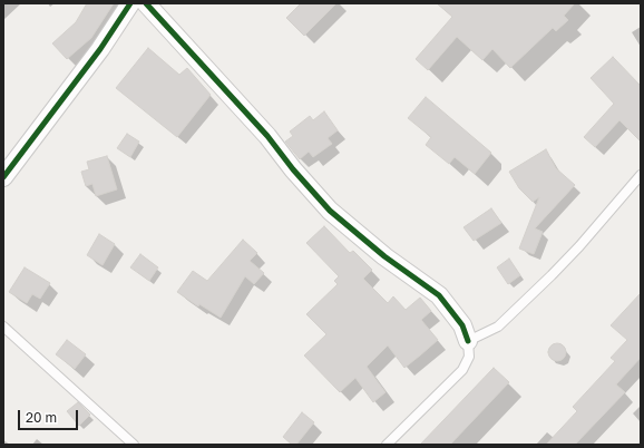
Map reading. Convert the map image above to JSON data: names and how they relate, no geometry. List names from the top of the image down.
{
  "scale_bar": "20 m"
}
